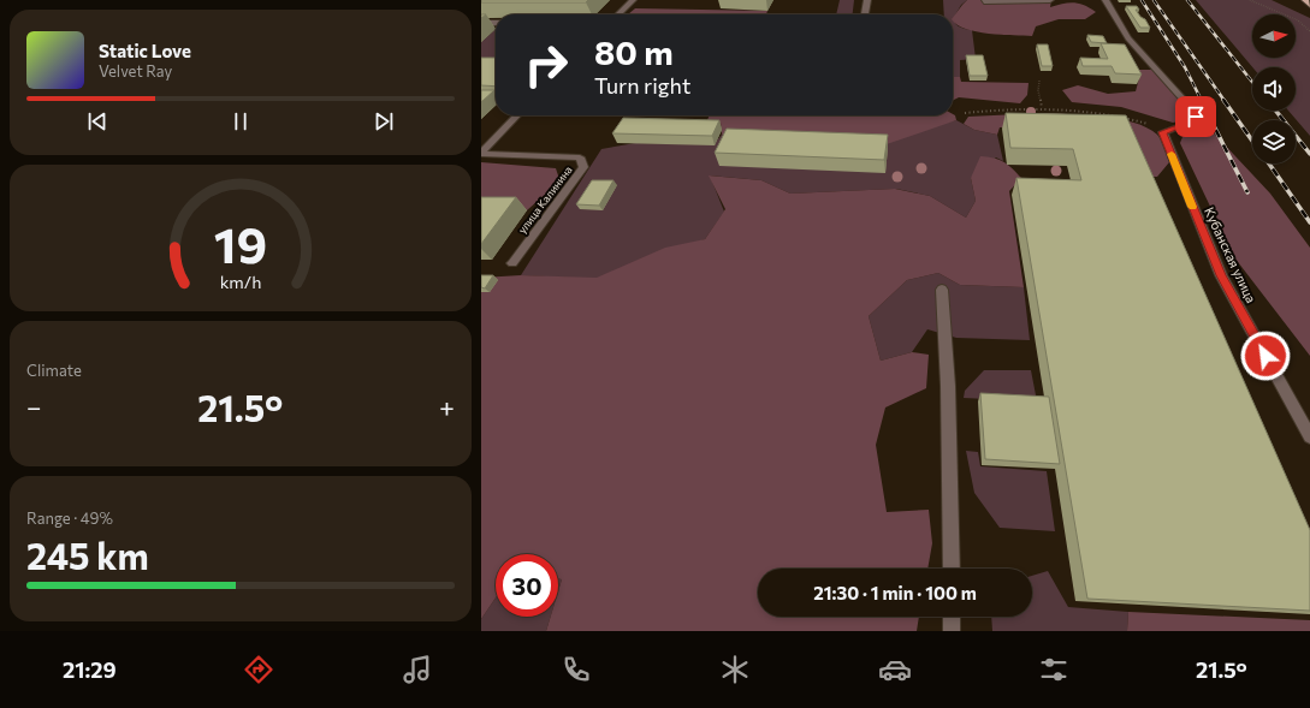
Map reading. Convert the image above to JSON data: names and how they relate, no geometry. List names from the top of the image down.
{
  "streets": {
    "street": ["улица Калинина", "Кубанская улица"]
  },
  "north": "right",
  "page": {
    "turn": ["80 m", "Turn right"],
    "song": ["Static Love", "Velvet Ray"],
    "tile": [
      "Climate",
      ["Range · 49%", "245 km"]
    ],
    "heat": ["−", "21.5°", "+"],
    "limit": "30",
    "trip": "21:30 · 1 min · 100 m",
    "tabs": ["21:29", "21.5°"],
    "gauge": ["19", "km/h"]
  }
}
